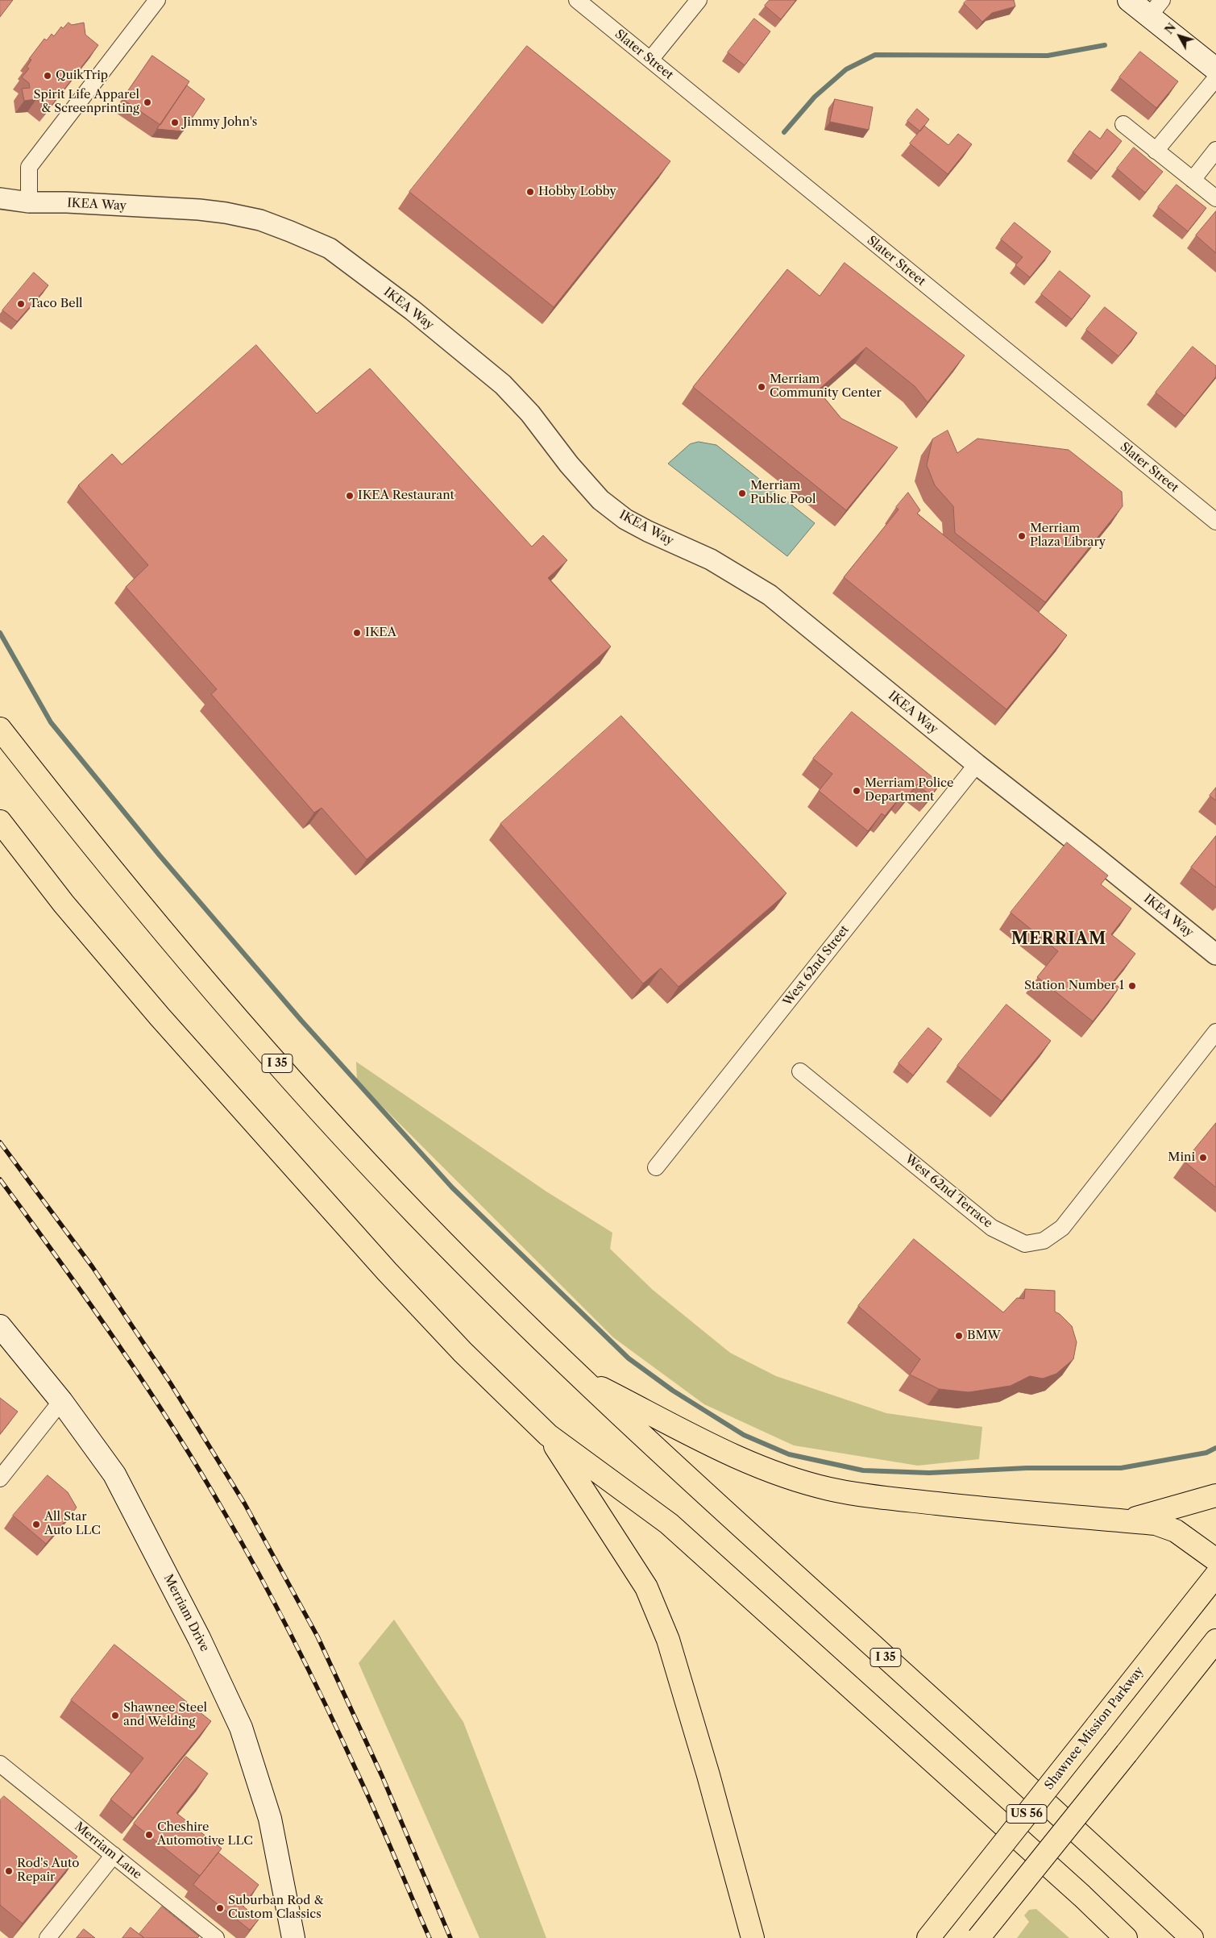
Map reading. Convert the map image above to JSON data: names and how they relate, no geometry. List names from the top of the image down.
{
  "streets": {
    "highway": ["I 35", "Shawnee Mission Parkway", "US 56"],
    "main road": ["Merriam Drive"],
    "street": [
      "Slater Street",
      "IKEA Way",
      "West 62nd Street",
      "West 62nd Terrace",
      "Merriam Lane"
    ]
  },
  "crossings": [
    ["IKEA Way", "West 62nd Street"]
  ],
  "districts": ["MERRIAM"],
  "places": [
    "QuikTrip",
    "Spirit Life Apparel & Screenprinting",
    "Jimmy John's",
    "Hobby Lobby",
    "Taco Bell",
    "Merriam Community Center",
    "Merriam Public Pool",
    "IKEA Restaurant",
    "Merriam Plaza Library",
    "IKEA",
    "Merriam Police Department",
    "Station Number 1",
    "Mini",
    "BMW",
    "All Star Auto LLC",
    "Shawnee Steel and Welding",
    "Cheshire Automotive LLC",
    "Rod's Auto Repair",
    "Suburban Rod & Custom Classics"
  ],
  "north": "top left"
}
